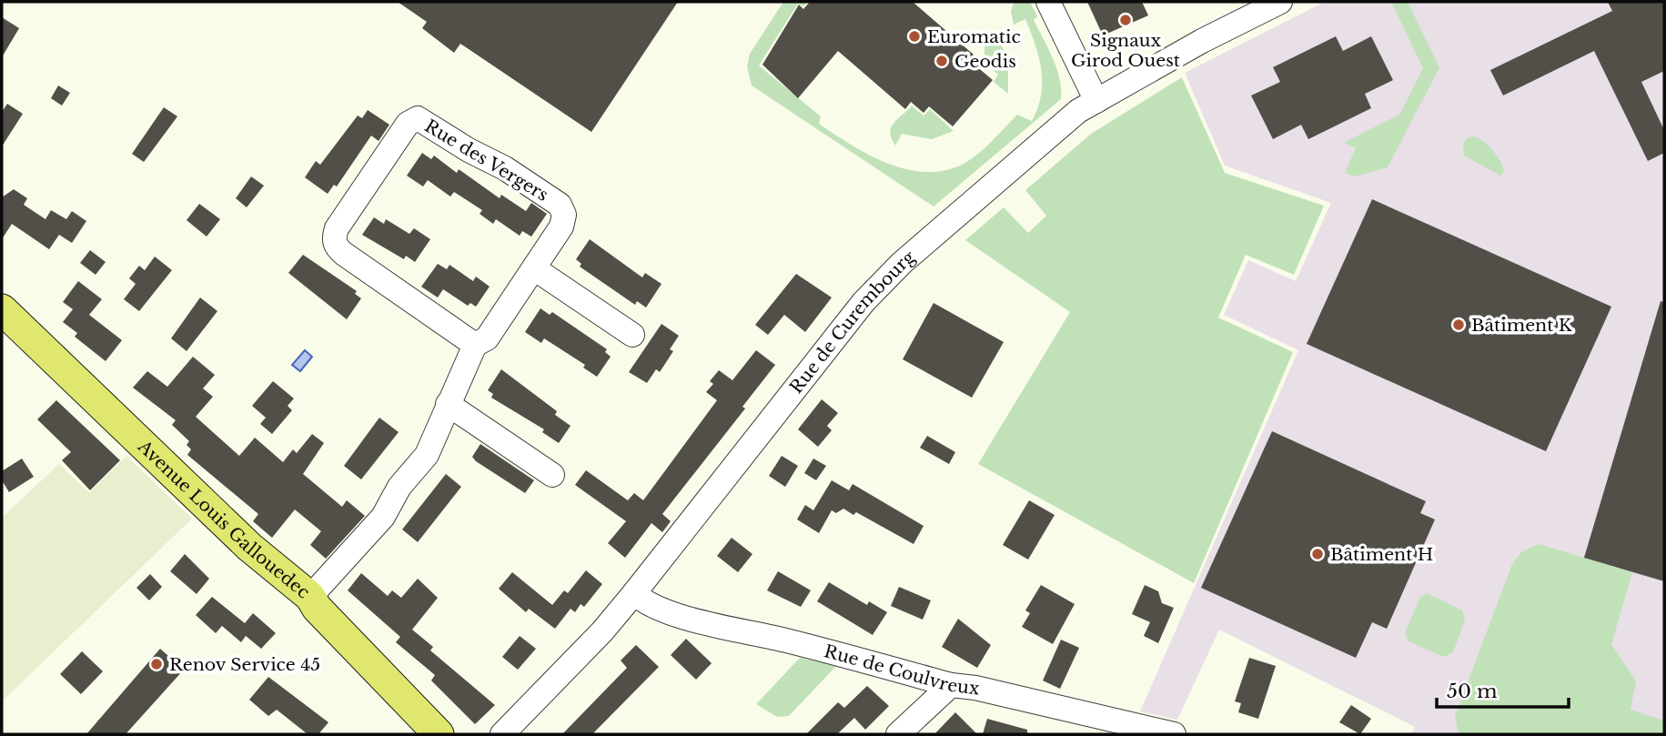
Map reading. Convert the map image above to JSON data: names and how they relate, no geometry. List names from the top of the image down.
{
  "streets": {
    "main road": ["Avenue Louis Gallouedec"],
    "street": ["Rue des Vergers", "Rue de Curembourg", "Rue de Coulvreux"]
  },
  "crossings": [
    ["Rue des Vergers", "Avenue Louis Gallouedec"],
    ["Rue de Curembourg", "Rue de Coulvreux"]
  ],
  "places": [
    "Signaux Girod Ouest",
    "Euromatic",
    "Geodis",
    "Bâtiment K",
    "Bâtiment H",
    "Renov Service 45"
  ],
  "scale_bar": "50 m"
}
